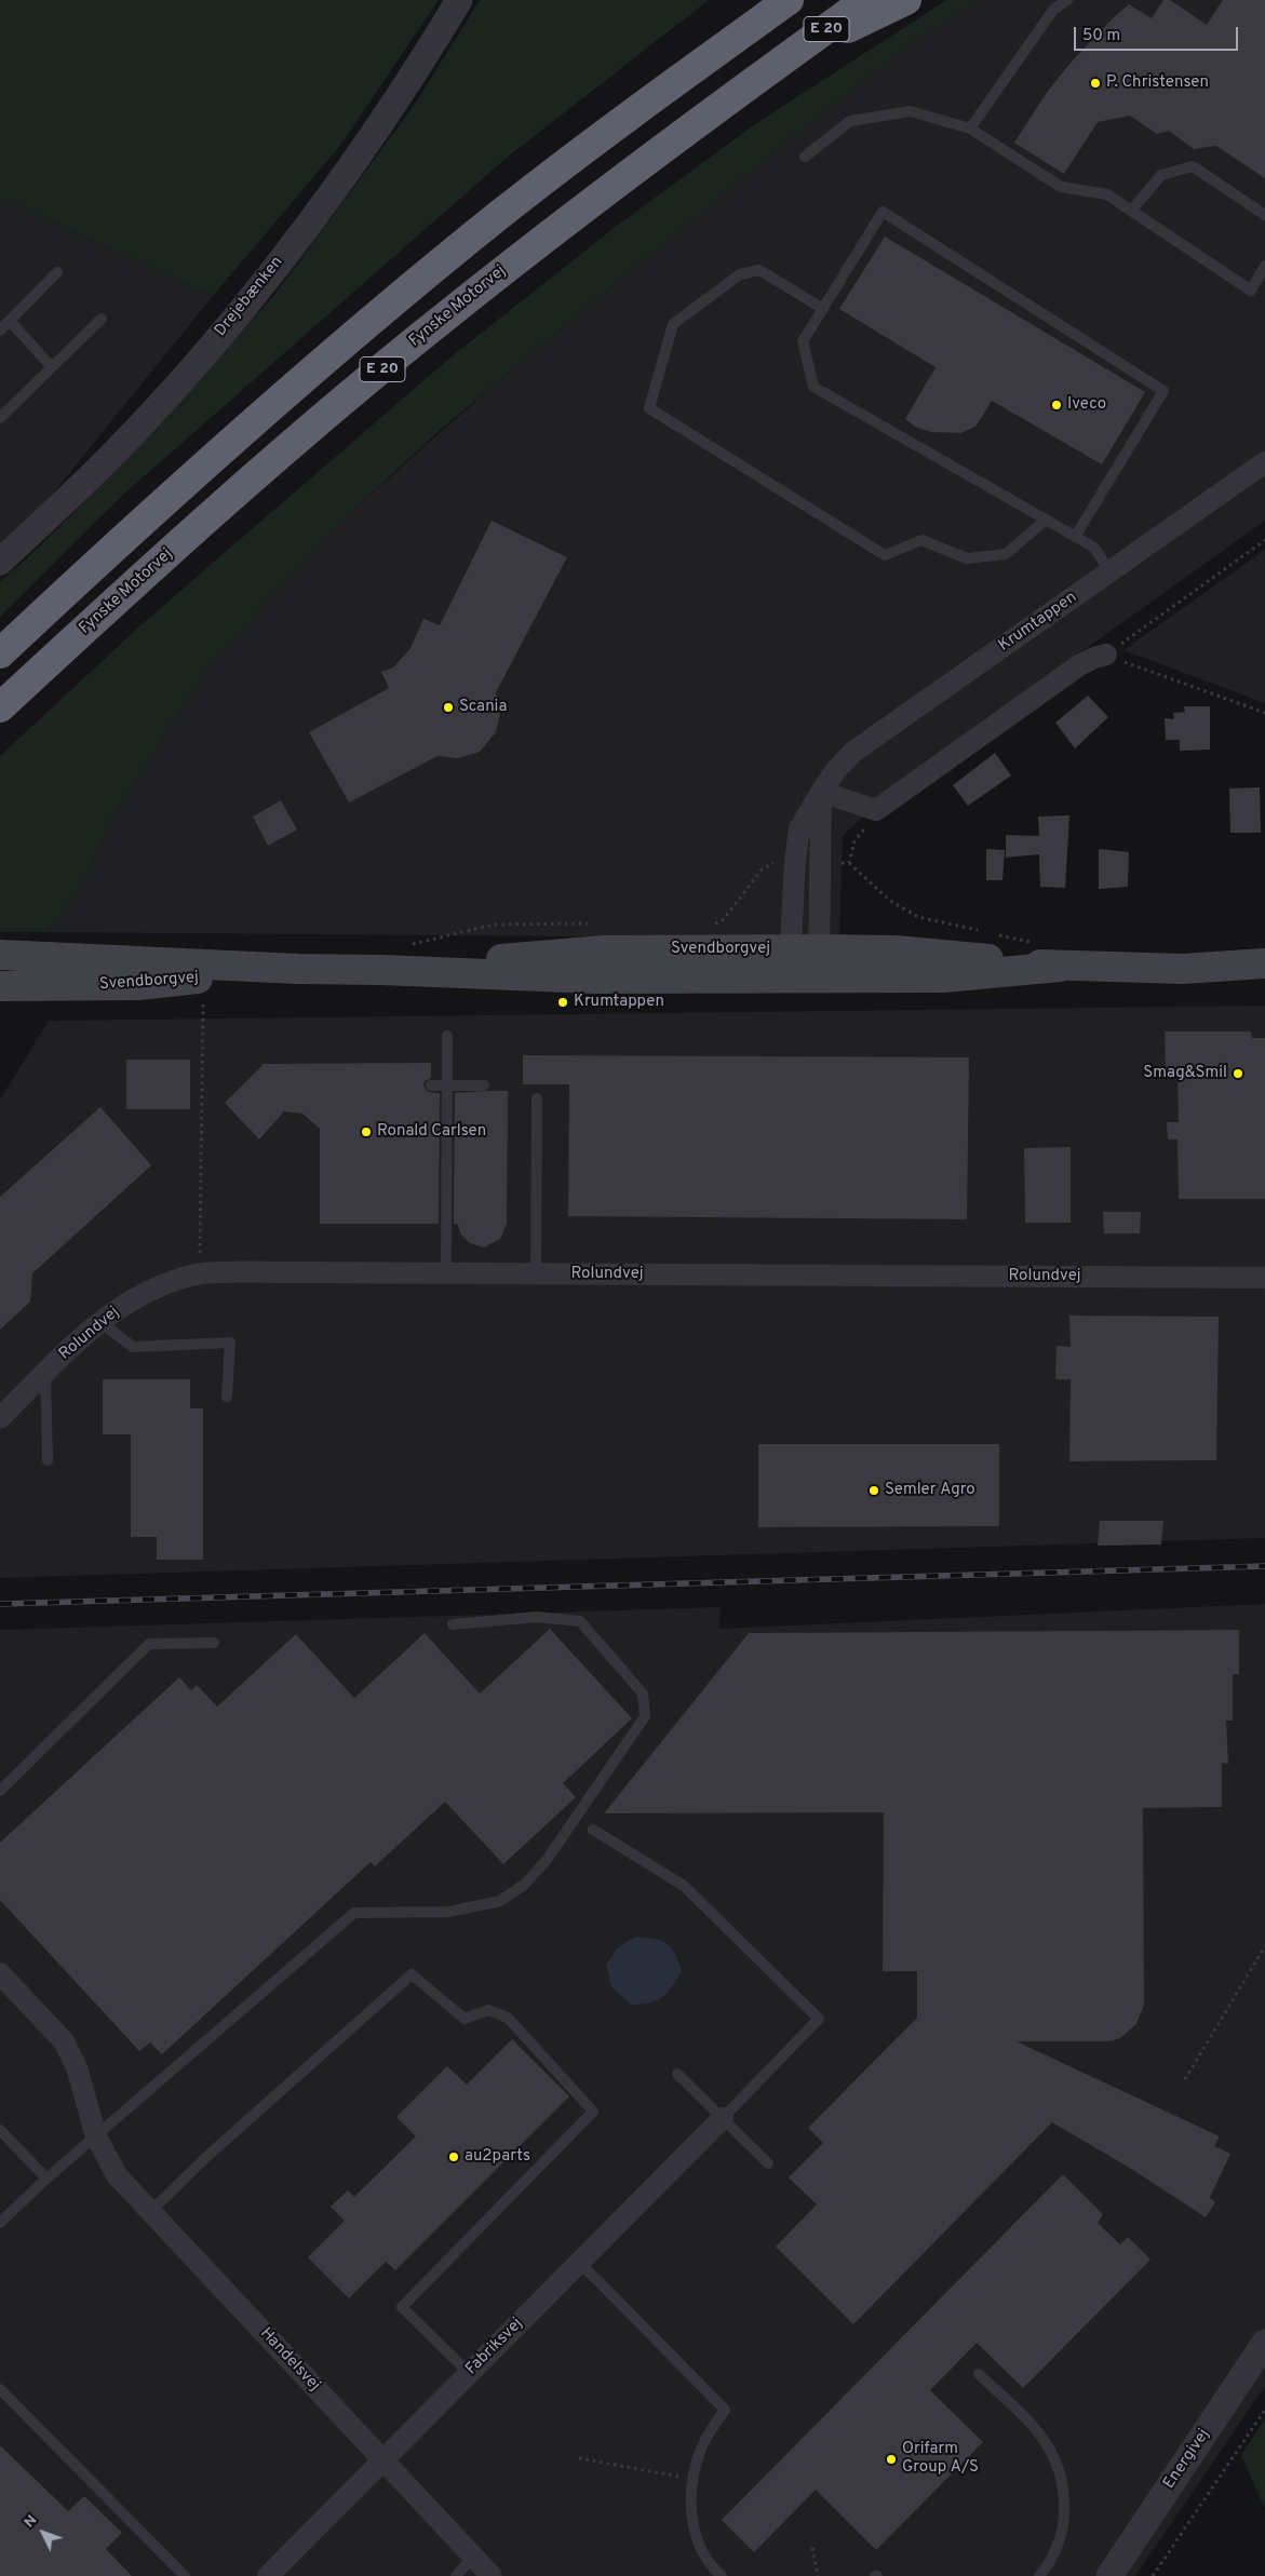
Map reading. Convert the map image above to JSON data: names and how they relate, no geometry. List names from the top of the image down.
{
  "streets": {
    "highway": ["E 20", "Fynske Motorvej"],
    "main road": ["Svendborgvej"],
    "street": [
      "Drejebænken",
      "Krumtappen",
      "Rolundvej",
      "Fabriksvej",
      "Handelsvej",
      "Energivej"
    ]
  },
  "crossings": [
    ["Fabriksvej", "Handelsvej"]
  ],
  "places": [
    "P. Christensen",
    "Iveco",
    "Scania",
    "Krumtappen",
    "Smag&Smil",
    "Ronald Carlsen",
    "Semler Agro",
    "au2parts",
    "Orifarm Group A/S"
  ],
  "scale_bar": "50 m",
  "north": "top left"
}
